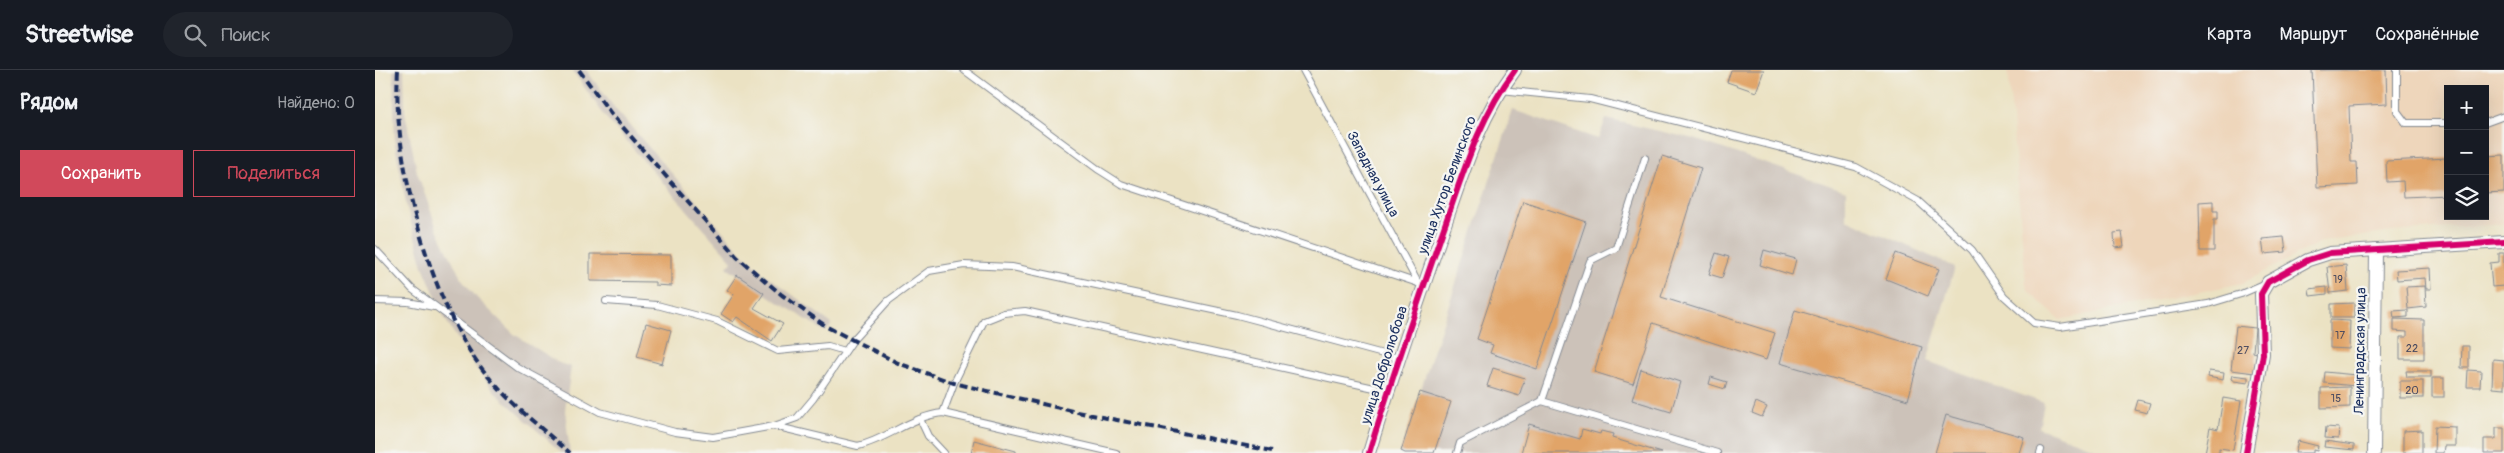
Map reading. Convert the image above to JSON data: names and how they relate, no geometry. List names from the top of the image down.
{
  "streets": {
    "street": ["улица Хутор Белинского", "Ленинградская улица", "улица Добролюбова"],
    "lane": ["Западная улица"]
  },
  "crossings": [
    ["Западная улица", "улица Хутор Белинского"],
    ["Западная улица", "улица Добролюбова"],
    ["улица Хутор Белинского", "улица Добролюбова"]
  ],
  "house_numbers": [
    "19",
    "17",
    "22",
    "27",
    "20",
    "15"
  ],
  "page": {
    "header": "Streetwise",
    "search": "Поиск",
    "nav": ["Карта", "Маршрут", "Сохранённые"],
    "heading": ["Рядом", "Найдено: 0"],
    "map_buttons": ["+", "−"],
    "buttons": ["Сохранить", "Поделиться"]
  }
}
